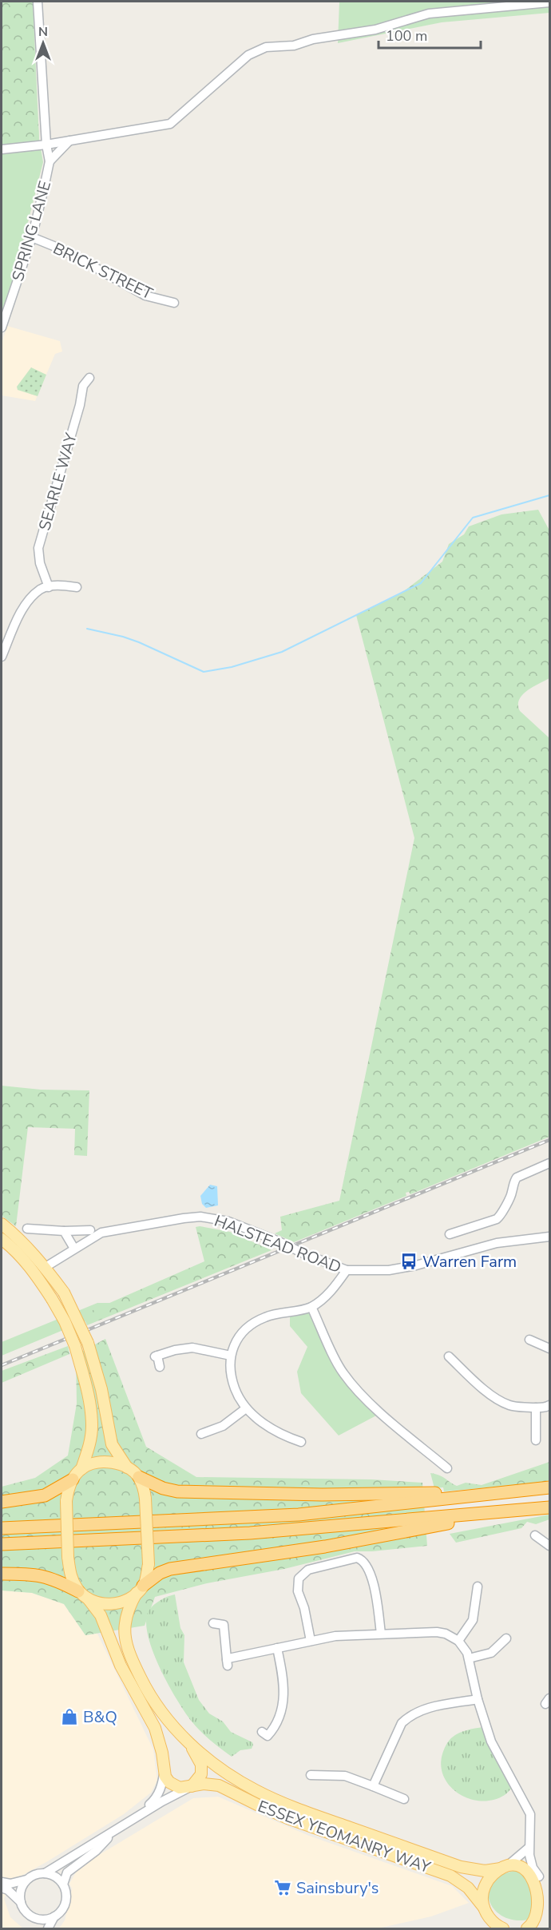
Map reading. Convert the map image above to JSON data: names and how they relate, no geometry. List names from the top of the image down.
{
  "streets": {
    "main road": ["ESSEX YEOMANRY WAY"],
    "street": [
      "SPRING LANE",
      "BRICK STREET",
      "SEARLE WAY",
      "HALSTEAD ROAD"
    ]
  },
  "crossings": [
    ["SPRING LANE", "BRICK STREET"]
  ],
  "places": {
    "bus stop": ["Warren Farm"],
    "shop": ["B&Q"],
    "supermarket": ["Sainsbury's"]
  },
  "scale_bar": "100 m",
  "north": "top"
}
